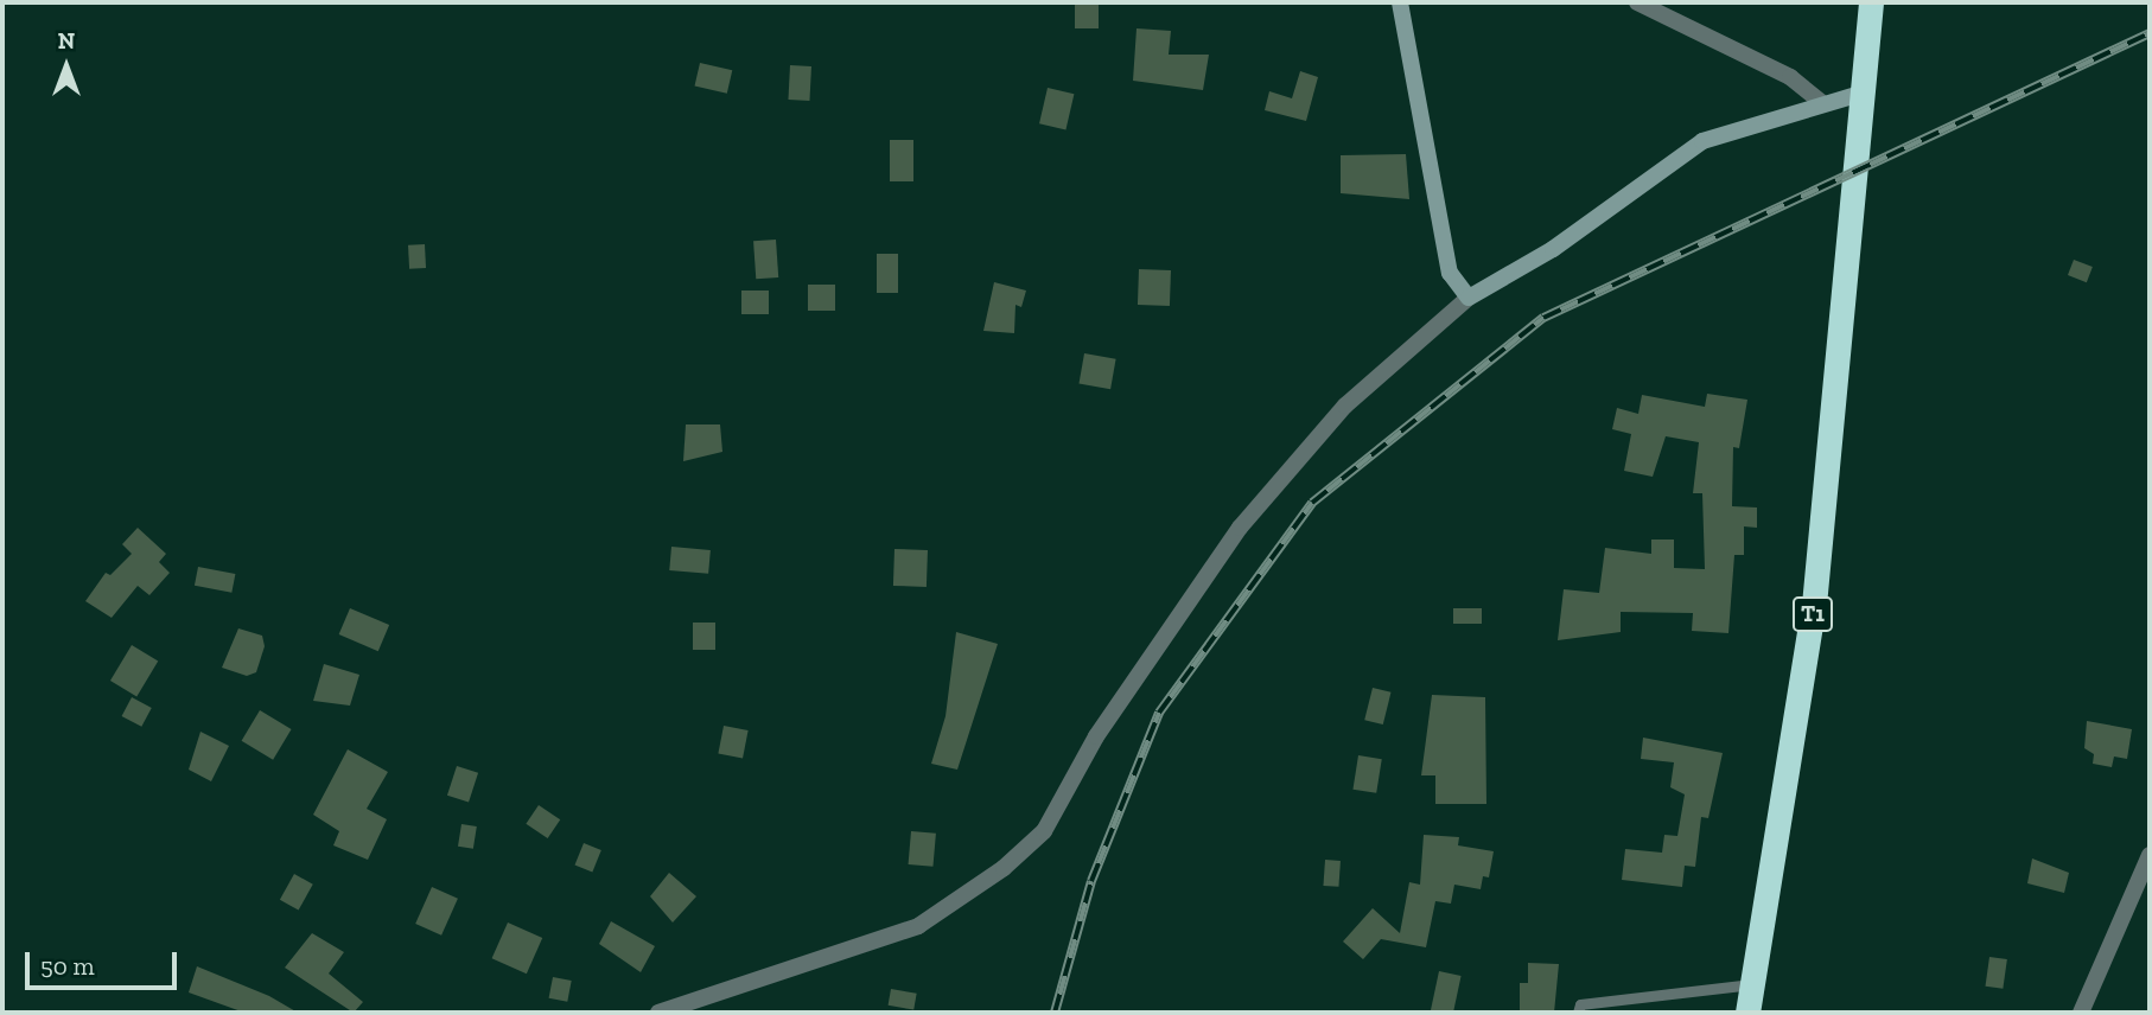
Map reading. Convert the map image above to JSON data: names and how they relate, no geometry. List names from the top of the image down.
{
  "streets": {
    "highway": ["T1"]
  },
  "scale_bar": "50 m",
  "north": "top"
}
